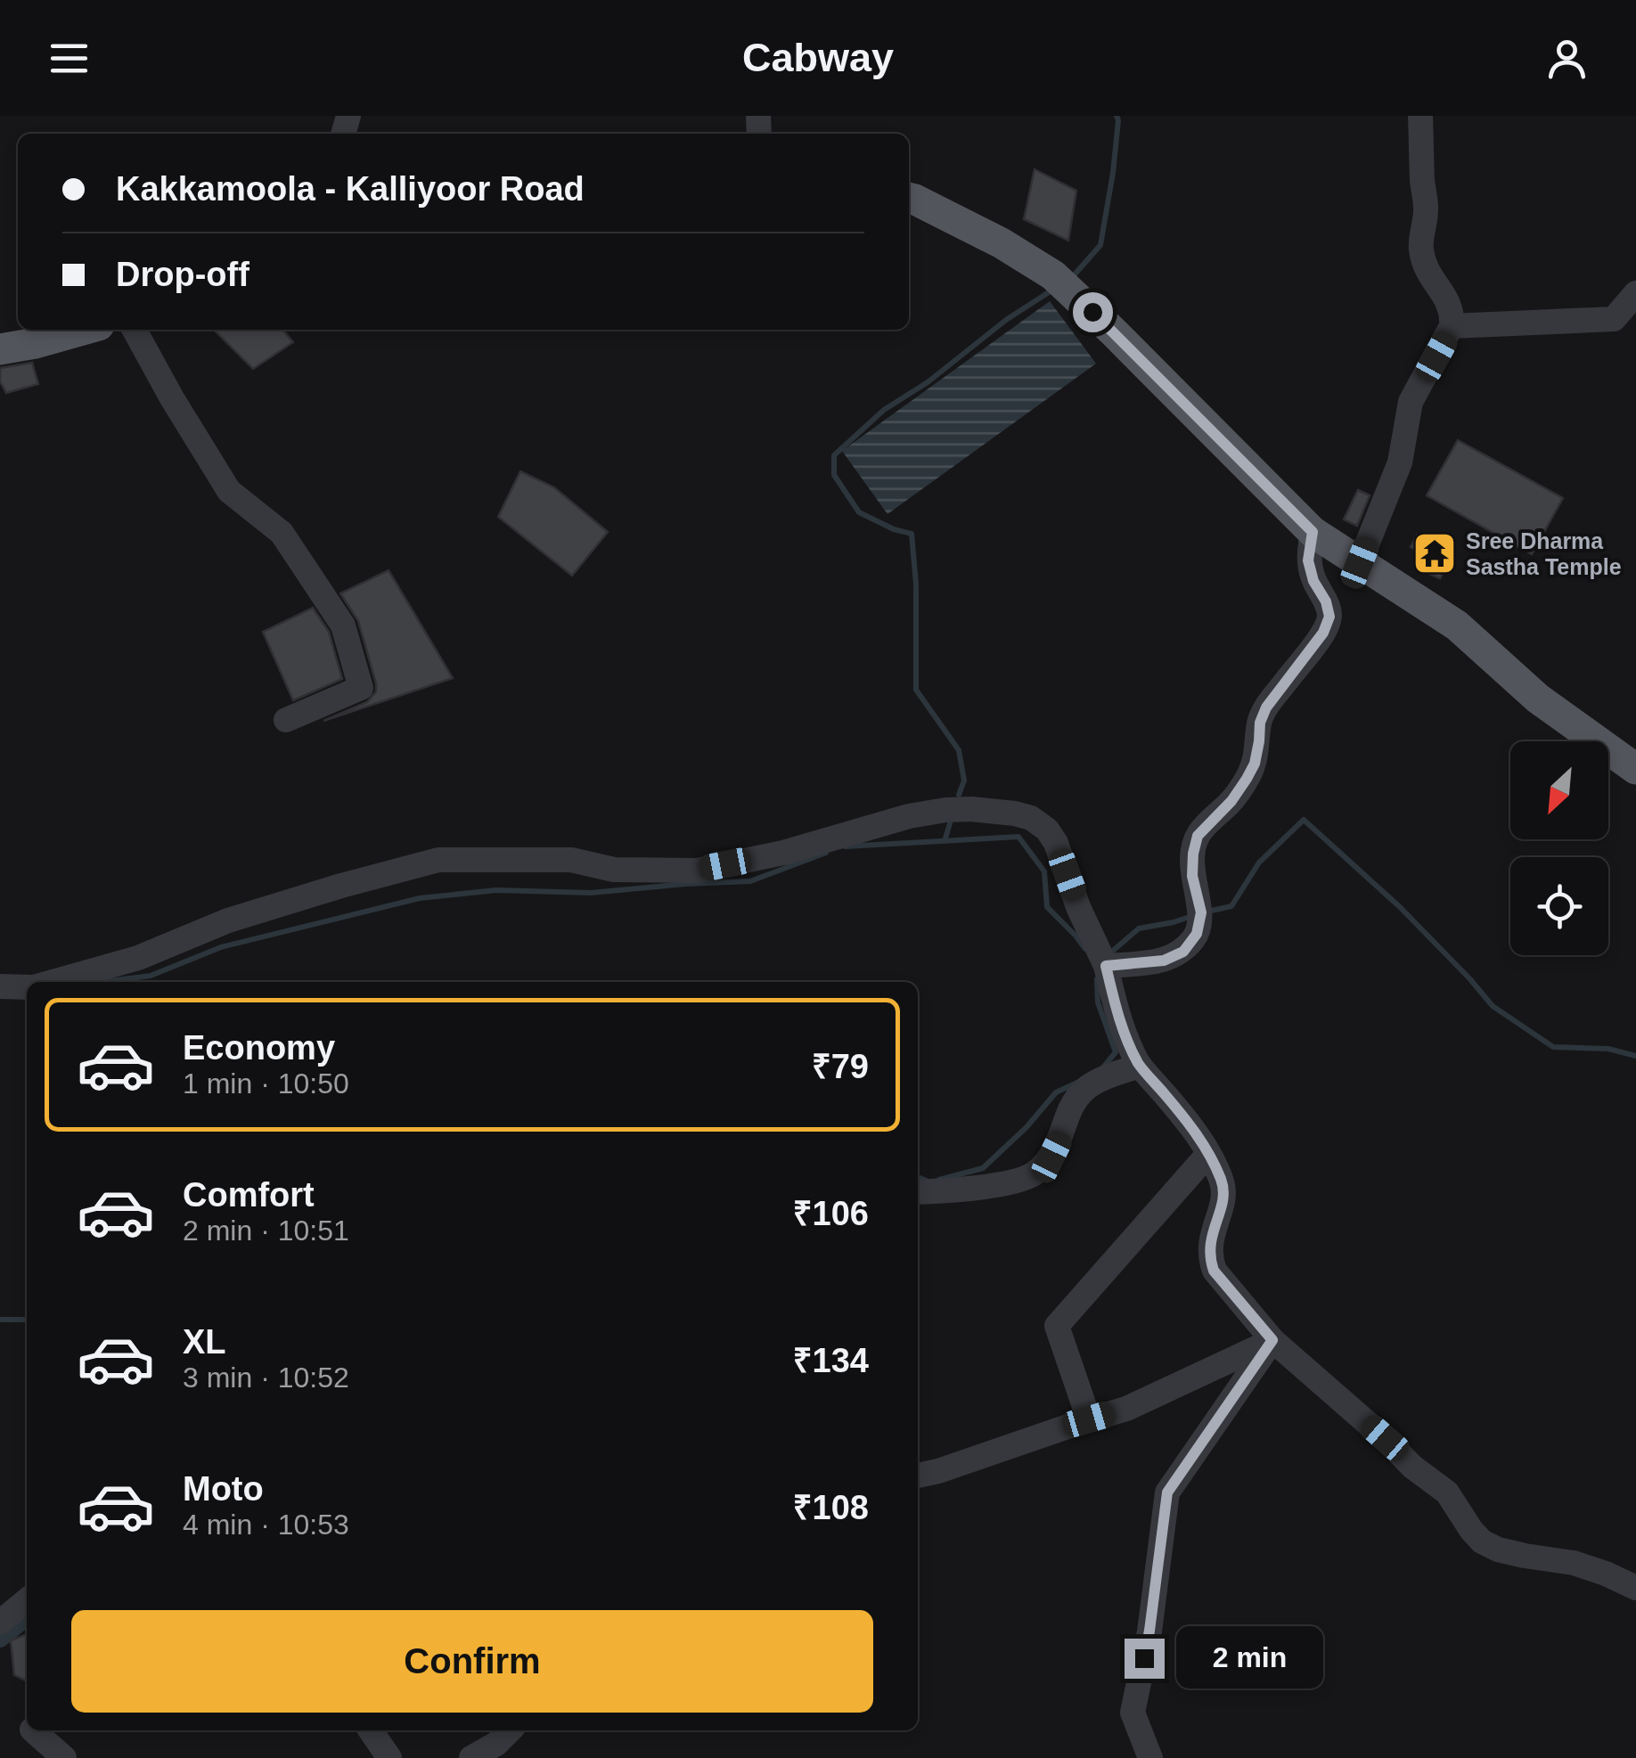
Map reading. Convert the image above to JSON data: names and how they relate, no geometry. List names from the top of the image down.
{
  "places": {
    "temple": ["Sree Dharma Sastha Temple"]
  },
  "north": "bottom left",
  "page": {
    "header": "Cabway",
    "banner": ["Kakkamoola - Kalliyoor Road", "Drop-off"],
    "list": [
      {
        "name": "Economy",
        "note": "1 min · 10:50",
        "value": "₹79"
      },
      {
        "name": "Comfort",
        "note": "2 min · 10:51",
        "value": "₹106"
      },
      {
        "name": "XL",
        "note": "3 min · 10:52",
        "value": "₹134"
      },
      {
        "name": "Moto",
        "note": "4 min · 10:53",
        "value": "₹108"
      }
    ],
    "buttons": "Confirm",
    "bubble": "2 min"
  }
}
